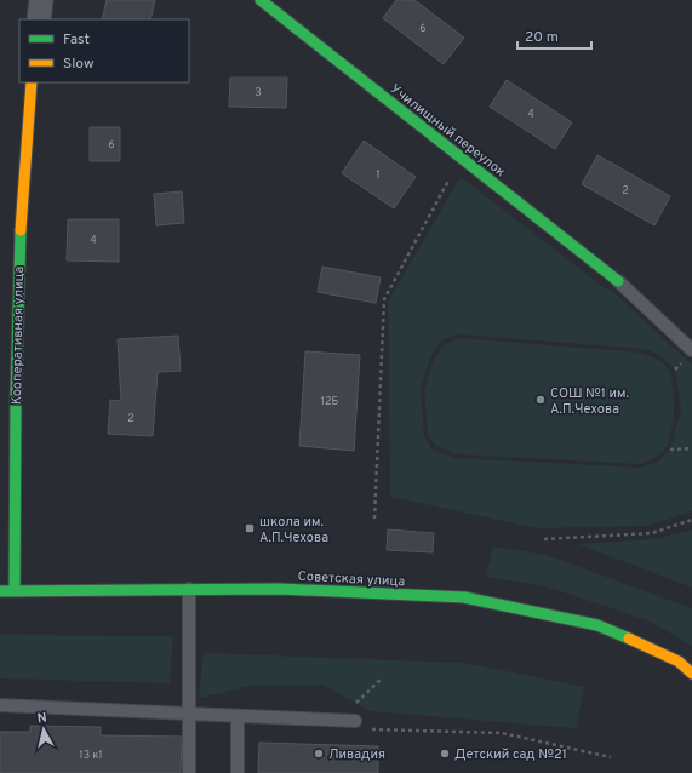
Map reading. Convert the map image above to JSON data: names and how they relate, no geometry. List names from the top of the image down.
{
  "streets": {
    "street": ["Училищный переулок", "Кооперативная улица", "Советская улица"]
  },
  "crossings": [
    ["Кооперативная улица", "Советская улица"]
  ],
  "places": {
    "other": ["СОШ №1 им. А.П.Чехова", "Ливадия", "Детский сад №21"],
    "transit": ["школа им. А.П.Чехова"]
  },
  "house_numbers": [
    "6",
    "3",
    "4",
    "6",
    "1",
    "2",
    "4",
    "12Б",
    "2",
    "13 к1"
  ],
  "legend": ["Fast", "Slow"],
  "scale_bar": "20 m",
  "north": "top"
}
